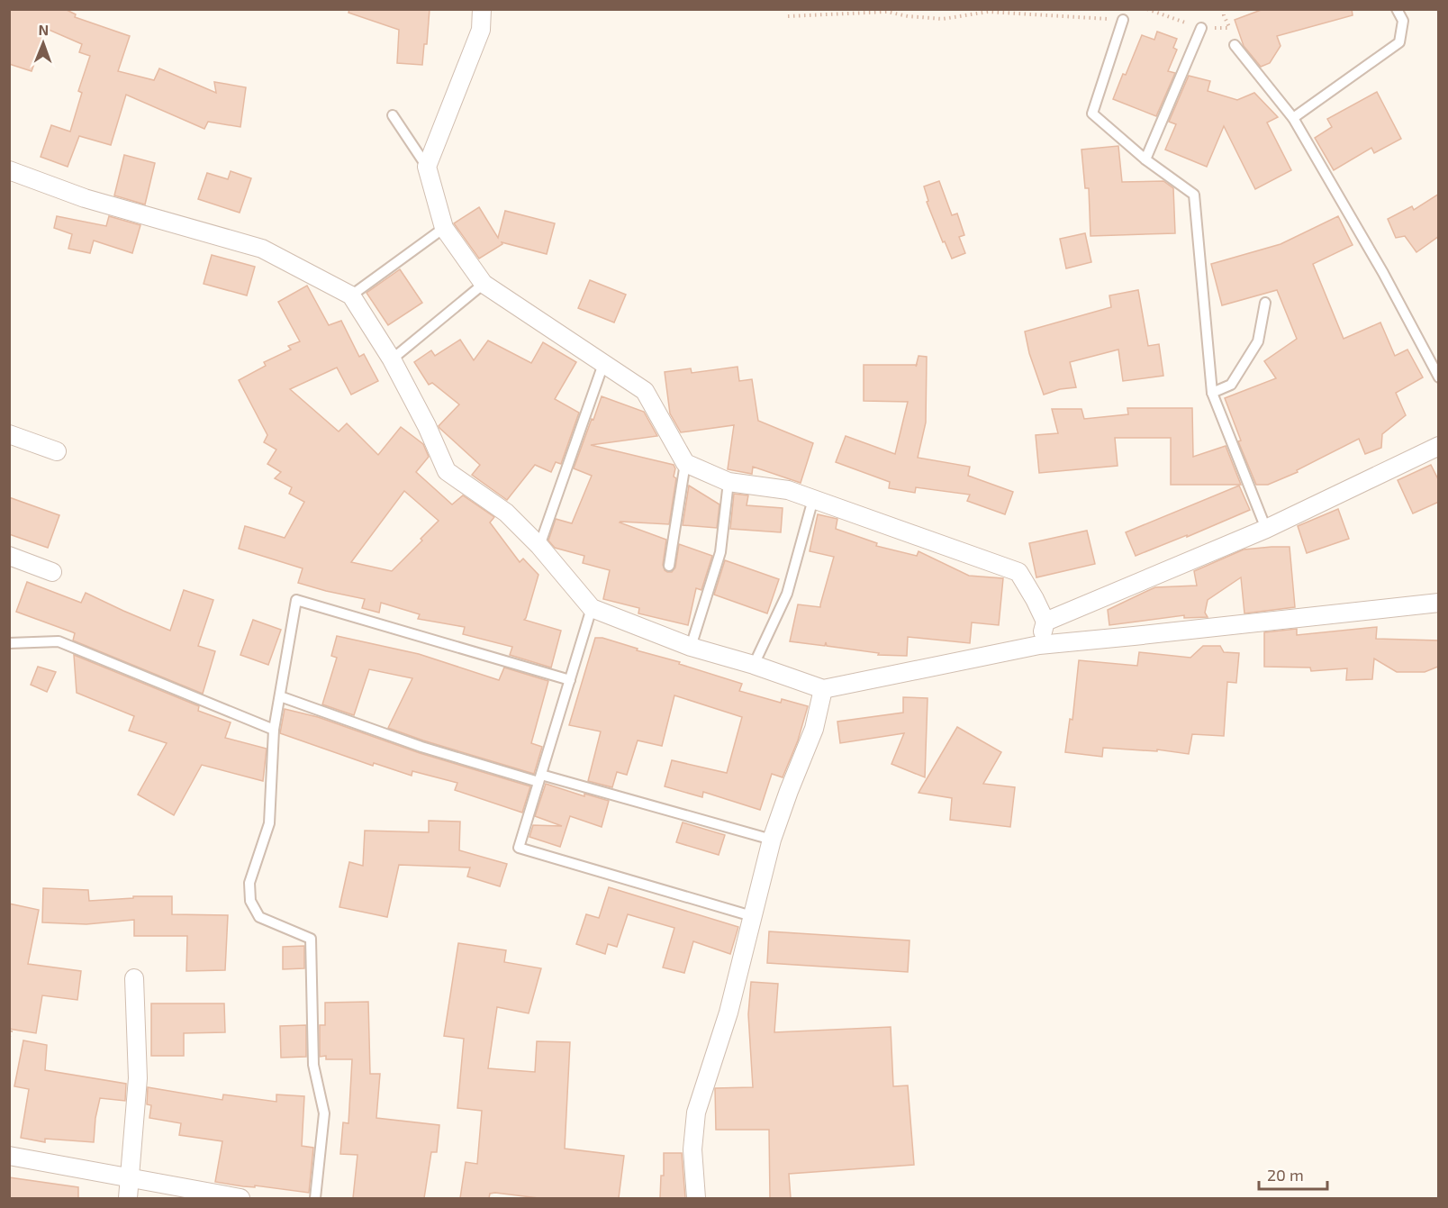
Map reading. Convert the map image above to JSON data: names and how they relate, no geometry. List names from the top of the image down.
{
  "scale_bar": "20 m",
  "north": "top"
}
